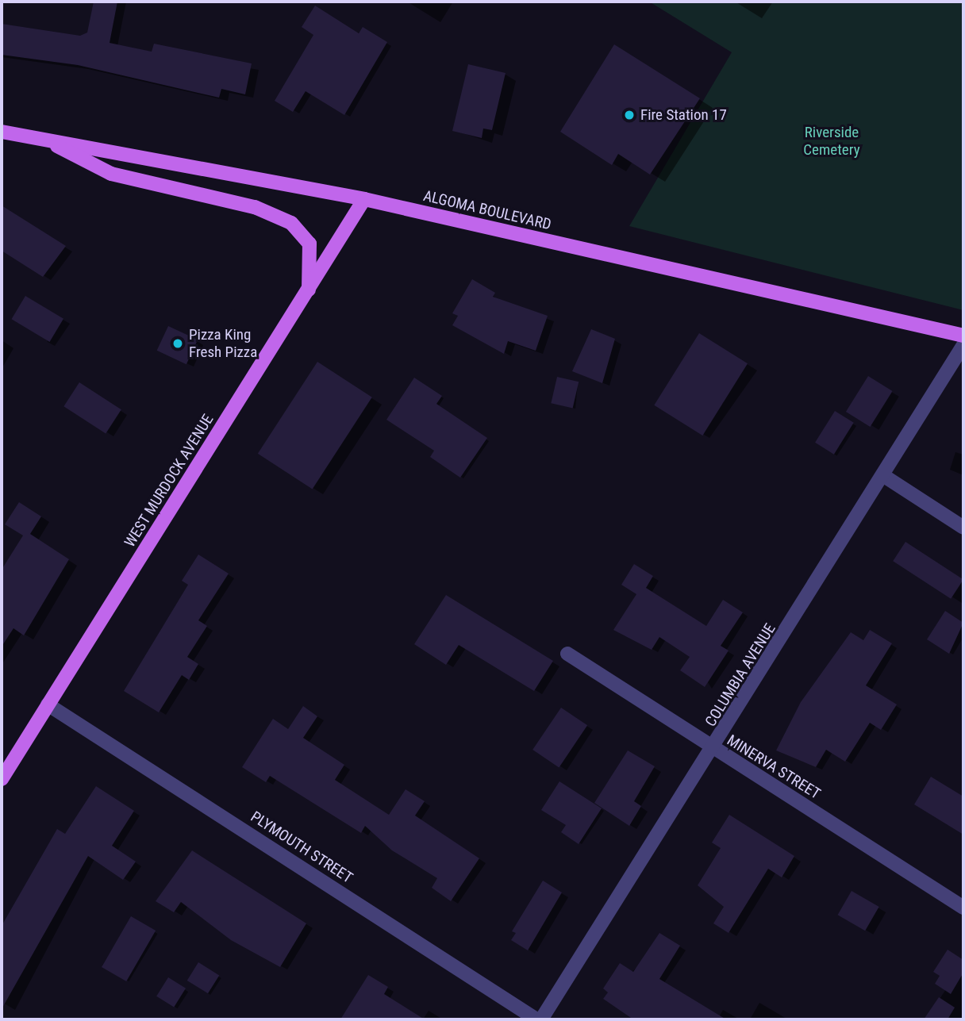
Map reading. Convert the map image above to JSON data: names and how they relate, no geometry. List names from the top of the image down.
{
  "streets": {
    "main road": ["ALGOMA BOULEVARD", "WEST MURDOCK AVENUE"],
    "street": ["COLUMBIA AVENUE", "MINERVA STREET", "PLYMOUTH STREET"]
  },
  "crossings": [
    ["ALGOMA BOULEVARD", "WEST MURDOCK AVENUE"],
    ["WEST MURDOCK AVENUE", "PLYMOUTH STREET"],
    ["COLUMBIA AVENUE", "MINERVA STREET"]
  ],
  "parks": ["Riverside Cemetery"],
  "places": ["Fire Station 17", "Pizza King Fresh Pizza"]
}
